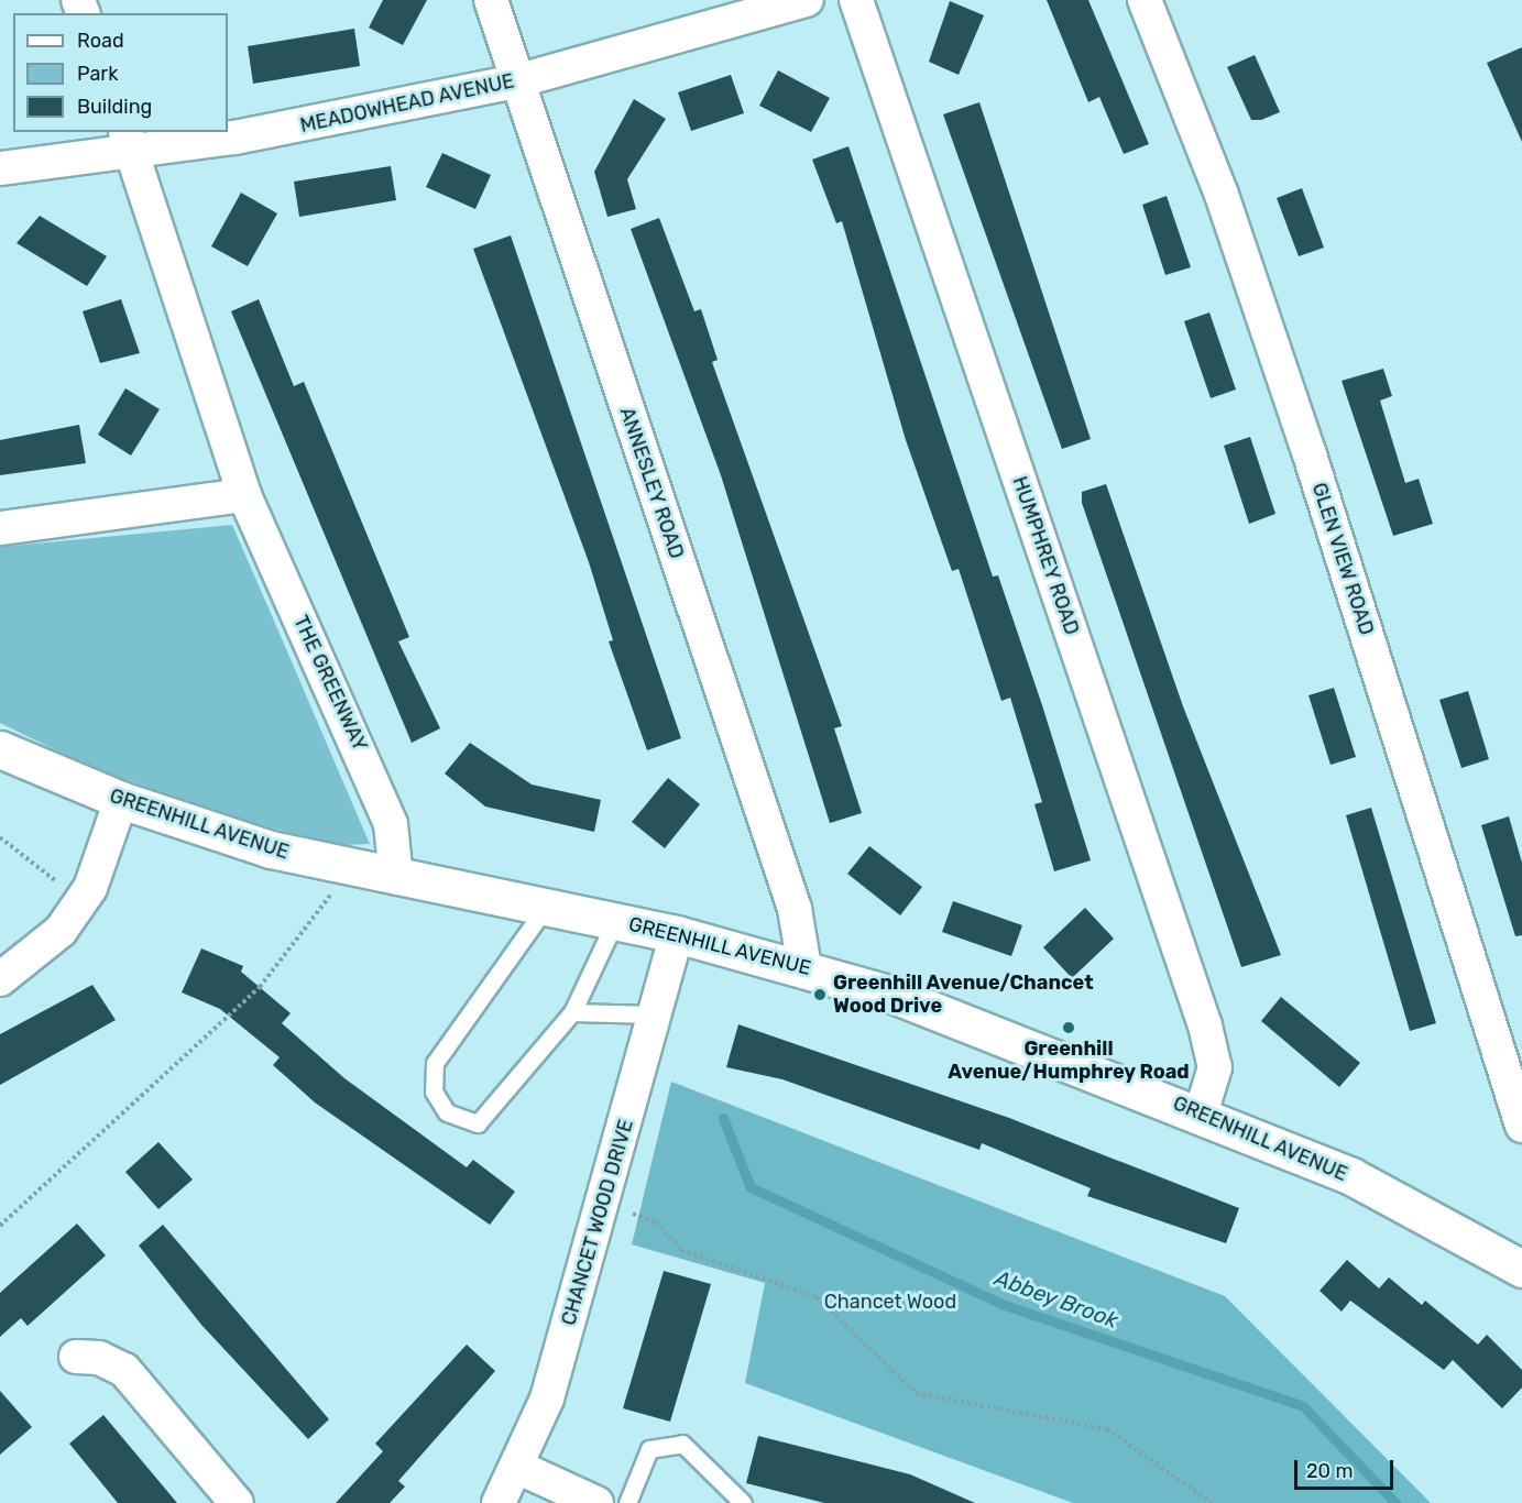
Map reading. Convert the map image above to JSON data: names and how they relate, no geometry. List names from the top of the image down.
{
  "streets": {
    "street": [
      "MEADOWHEAD AVENUE",
      "ANNESLEY ROAD",
      "HUMPHREY ROAD",
      "GLEN VIEW ROAD",
      "THE GREENWAY",
      "GREENHILL AVENUE",
      "CHANCET WOOD DRIVE"
    ]
  },
  "crossings": [
    ["MEADOWHEAD AVENUE", "ANNESLEY ROAD"],
    ["MEADOWHEAD AVENUE", "THE GREENWAY"],
    ["ANNESLEY ROAD", "GREENHILL AVENUE"],
    ["HUMPHREY ROAD", "GREENHILL AVENUE"],
    ["THE GREENWAY", "GREENHILL AVENUE"],
    ["GREENHILL AVENUE", "CHANCET WOOD DRIVE"]
  ],
  "water": ["Abbey Brook"],
  "parks": ["Chancet Wood"],
  "places": ["Greenhill Avenue/Chancet Wood Drive", "Greenhill Avenue/Humphrey Road"],
  "legend": ["Road", "Park", "Building"],
  "scale_bar": "20 m"
}
